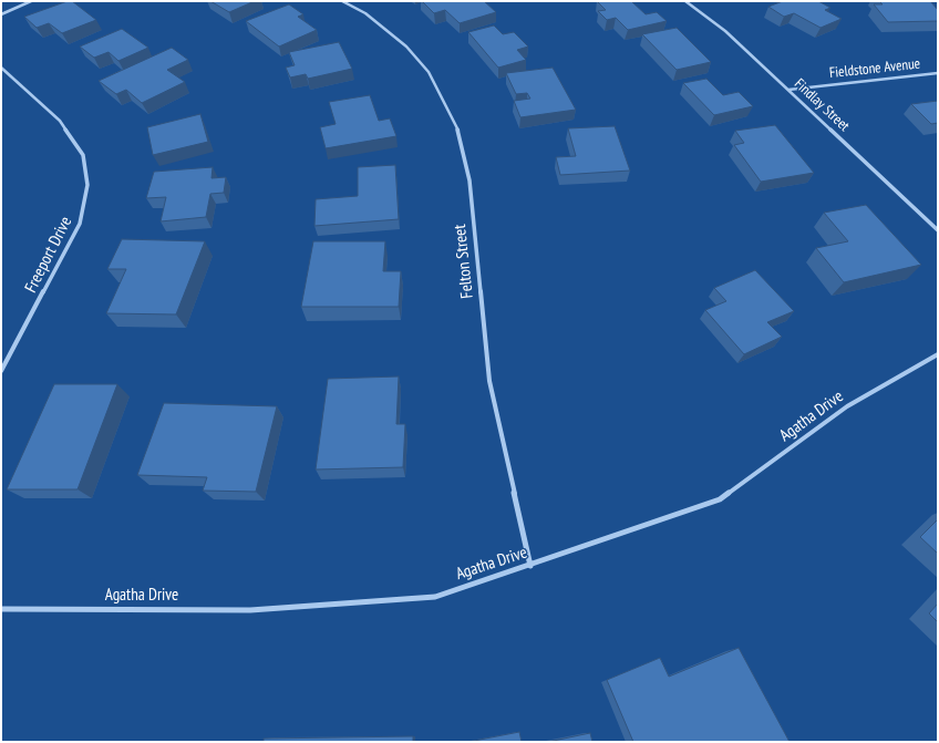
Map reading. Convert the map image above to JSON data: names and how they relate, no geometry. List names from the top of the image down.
{
  "streets": {
    "street": [
      "Fieldstone Avenue",
      "Findlay Street",
      "Freeport Drive",
      "Felton Street",
      "Agatha Drive"
    ]
  },
  "crossings": [
    ["Fieldstone Avenue", "Findlay Street"],
    ["Felton Street", "Agatha Drive"]
  ]
}
